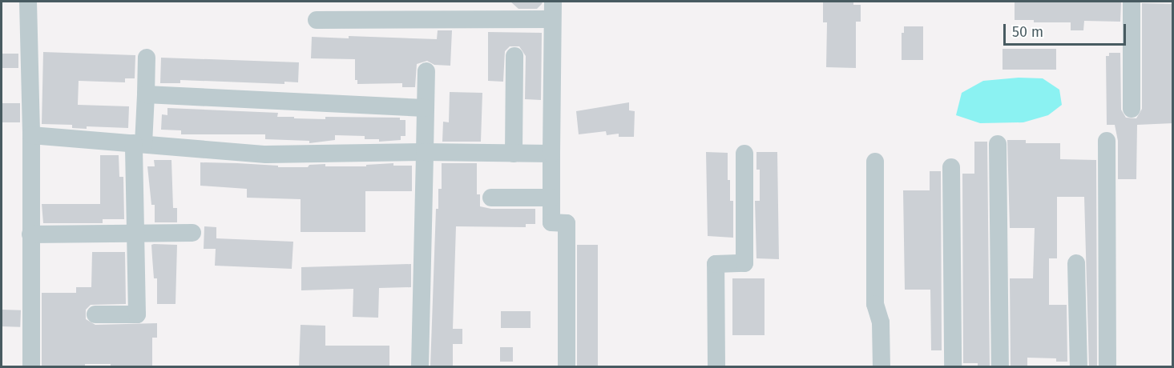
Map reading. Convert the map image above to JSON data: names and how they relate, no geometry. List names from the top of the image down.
{
  "scale_bar": "50 m"
}
